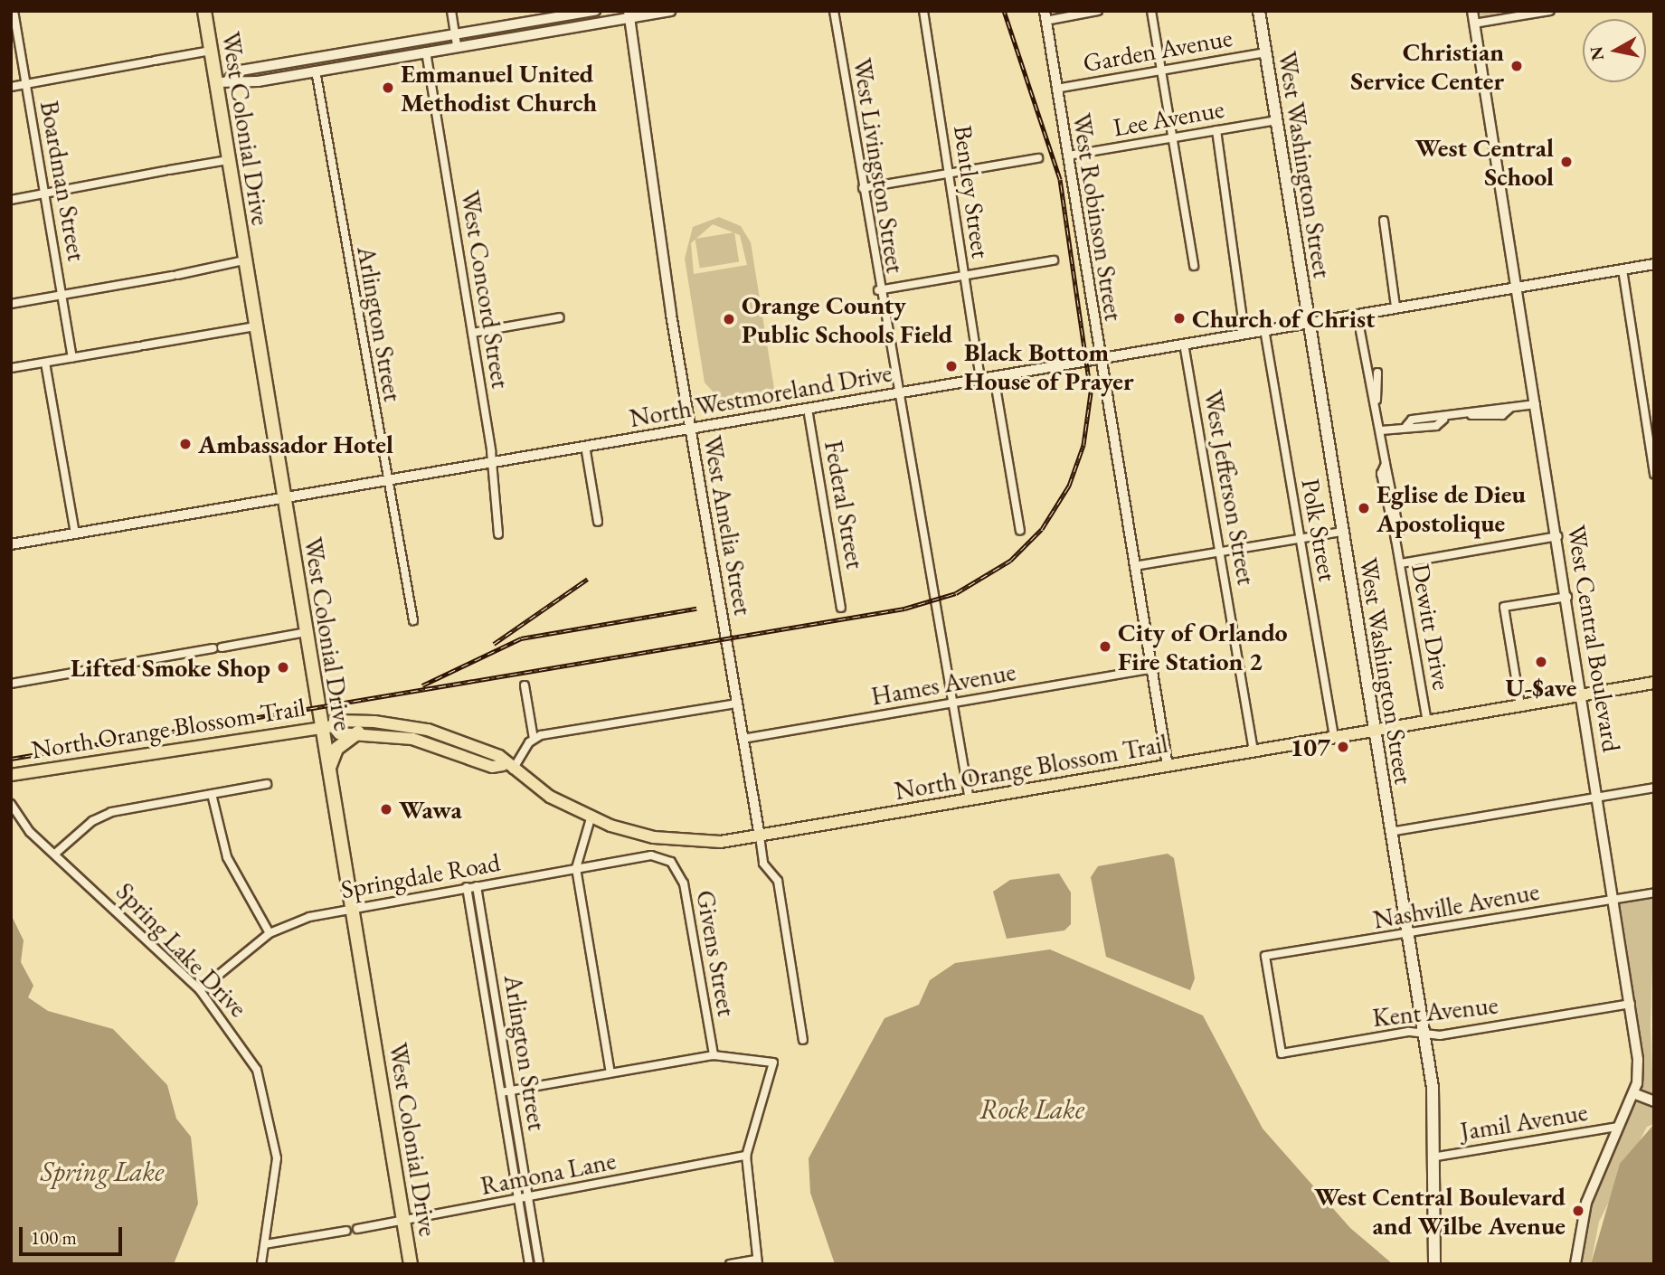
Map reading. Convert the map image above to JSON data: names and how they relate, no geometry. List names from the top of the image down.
{
  "streets": {
    "highway": ["West Colonial Drive"],
    "main road": ["West Washington Street", "North Orange Blossom Trail"],
    "street": [
      "Garden Avenue",
      "Lee Avenue",
      "West Livingston Street",
      "Boardman Street",
      "Bentley Street",
      "West Robinson Street",
      "West Concord Street",
      "Arlington Street",
      "North Westmoreland Drive",
      "West Jefferson Street",
      "Federal Street",
      "West Amelia Street",
      "Polk Street",
      "Dewitt Drive",
      "West Central Boulevard",
      "Hames Avenue",
      "Springdale Road",
      "Nashville Avenue",
      "Spring Lake Drive",
      "Givens Street",
      "Kent Avenue",
      "Jamil Avenue",
      "Ramona Lane"
    ]
  },
  "crossings": [
    ["Garden Avenue", "West Washington Street"],
    ["Garden Avenue", "West Robinson Street"],
    ["Lee Avenue", "West Washington Street"],
    ["Lee Avenue", "West Robinson Street"],
    ["West Colonial Drive", "North Westmoreland Drive"],
    ["West Colonial Drive", "North Orange Blossom Trail"],
    ["West Colonial Drive", "Springdale Road"],
    ["West Colonial Drive", "Ramona Lane"],
    ["West Washington Street", "North Westmoreland Drive"],
    ["West Washington Street", "North Orange Blossom Trail"],
    ["West Washington Street", "Nashville Avenue"],
    ["West Washington Street", "Kent Avenue"],
    ["West Washington Street", "Jamil Avenue"],
    ["West Livingston Street", "North Westmoreland Drive"],
    ["West Livingston Street", "Hames Avenue"],
    ["Bentley Street", "North Westmoreland Drive"],
    ["West Robinson Street", "North Westmoreland Drive"],
    ["West Robinson Street", "Hames Avenue"],
    ["West Robinson Street", "North Orange Blossom Trail"],
    ["West Concord Street", "North Westmoreland Drive"],
    ["Arlington Street", "North Westmoreland Drive"],
    ["Arlington Street", "Springdale Road"],
    ["Arlington Street", "Ramona Lane"],
    ["North Westmoreland Drive", "West Jefferson Street"],
    ["North Westmoreland Drive", "Federal Street"],
    ["North Westmoreland Drive", "West Amelia Street"],
    ["North Westmoreland Drive", "Polk Street"],
    ["North Westmoreland Drive", "West Central Boulevard"],
    ["West Jefferson Street", "North Orange Blossom Trail"],
    ["West Amelia Street", "Hames Avenue"],
    ["West Amelia Street", "North Orange Blossom Trail"],
    ["Polk Street", "North Orange Blossom Trail"],
    ["Dewitt Drive", "North Orange Blossom Trail"],
    ["West Central Boulevard", "North Orange Blossom Trail"],
    ["West Central Boulevard", "Nashville Avenue"],
    ["West Central Boulevard", "Kent Avenue"],
    ["West Central Boulevard", "Jamil Avenue"],
    ["Springdale Road", "Spring Lake Drive"],
    ["Springdale Road", "Givens Street"],
    ["Nashville Avenue", "Kent Avenue"]
  ],
  "water": ["Rock Lake", "Spring Lake"],
  "places": [
    "Christian Service Center",
    "Emmanuel United Methodist Church",
    "West Central School",
    "Church of Christ",
    "Orange County Public Schools Field",
    "Black Bottom House of Prayer",
    "Ambassador Hotel",
    "Eglise de Dieu Apostolique",
    "City of Orlando Fire Station 2",
    "U-$ave",
    "Lifted Smoke Shop",
    "107",
    "Wawa",
    "West Central Boulevard and Wilbe Avenue"
  ],
  "scale_bar": "100 m",
  "north": "left"
}
